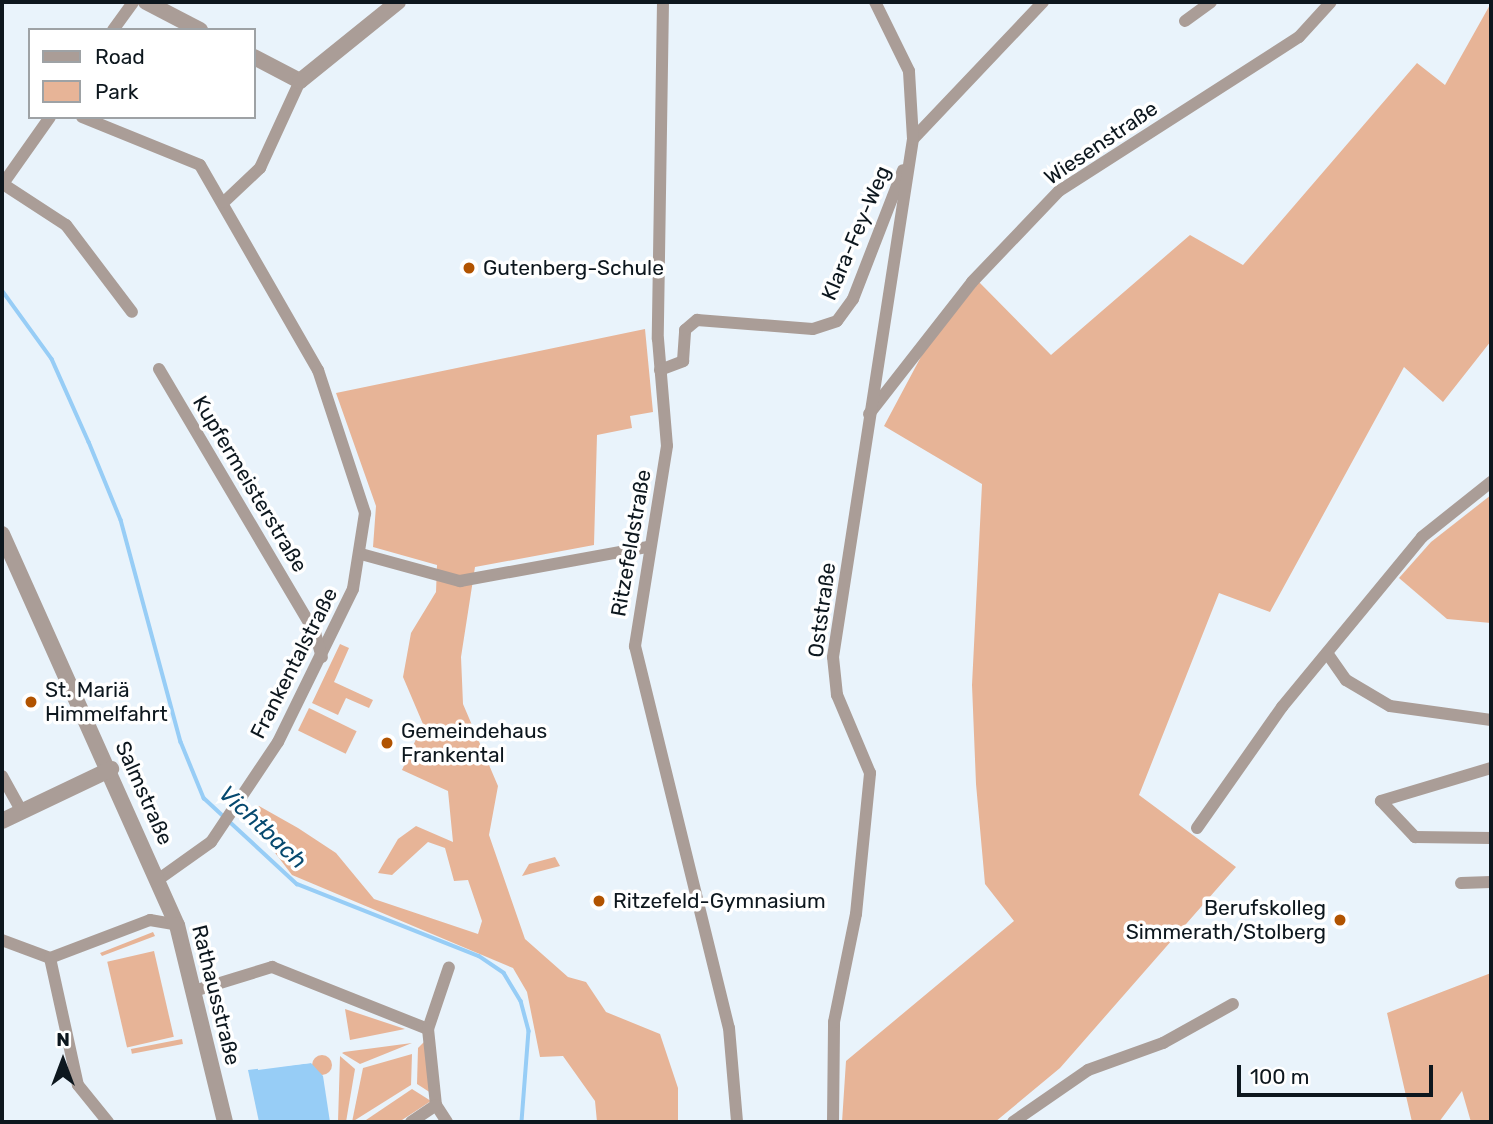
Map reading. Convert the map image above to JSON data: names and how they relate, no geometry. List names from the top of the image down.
{
  "streets": {
    "street": [
      "Wiesenstraße",
      "Klara-Fey-Weg",
      "Kupfermeisterstraße",
      "Ritzefeldstraße",
      "Oststraße",
      "Frankentalstraße",
      "Salmstraße",
      "Rathausstraße"
    ]
  },
  "crossings": [
    ["Wiesenstraße", "Oststraße"],
    ["Klara-Fey-Weg", "Ritzefeldstraße"],
    ["Klara-Fey-Weg", "Oststraße"],
    ["Kupfermeisterstraße", "Frankentalstraße"],
    ["Frankentalstraße", "Salmstraße"],
    ["Frankentalstraße", "Rathausstraße"],
    ["Salmstraße", "Rathausstraße"]
  ],
  "water": ["Vichtbach"],
  "places": [
    "Gutenberg-Schule",
    "St. Mariä Himmelfahrt",
    "Gemeindehaus Frankental",
    "Ritzefeld-Gymnasium",
    "Berufskolleg Simmerath/Stolberg"
  ],
  "legend": ["Road", "Park"],
  "scale_bar": "100 m",
  "north": "top"
}
